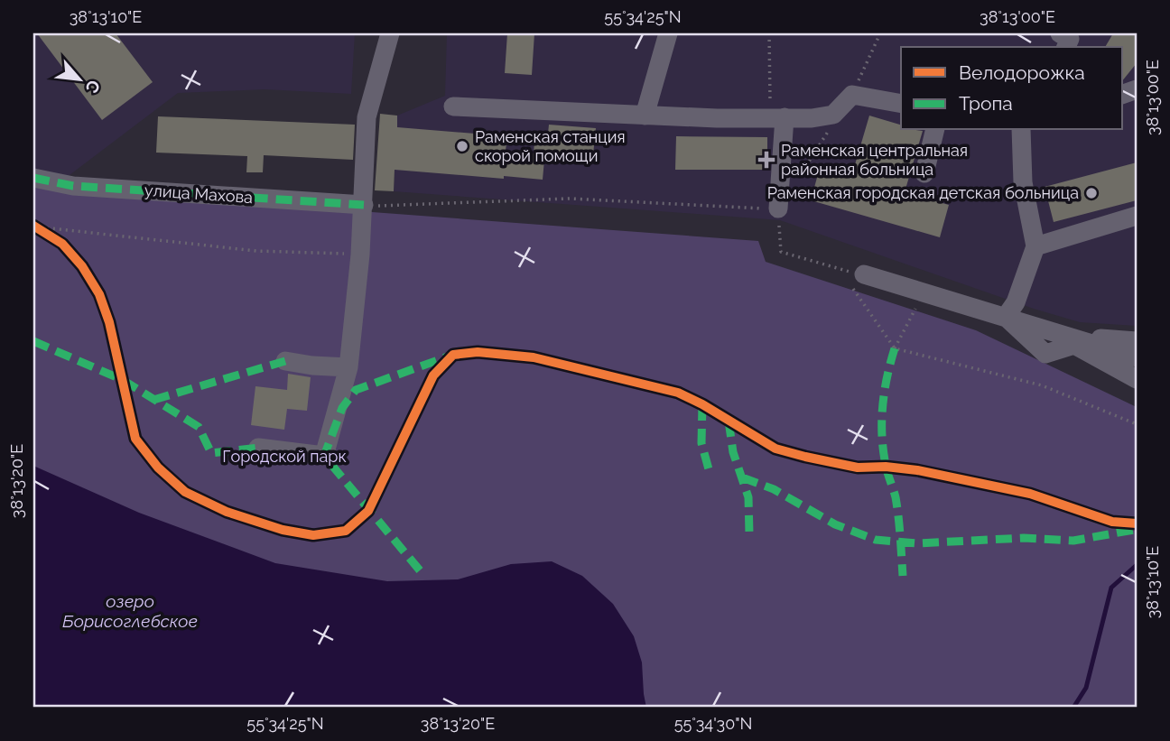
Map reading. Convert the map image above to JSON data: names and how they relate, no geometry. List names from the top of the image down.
{
  "streets": {
    "street": ["улица Махова"]
  },
  "water": ["озеро Борисоглебское"],
  "parks": ["Городской парк"],
  "places": {
    "other": ["Раменская станция скорой помощи", "Раменская городская детская больница"],
    "health": ["Раменская центральная районная больница"]
  },
  "legend": ["Велодорожка", "Тропа"],
  "north": "bottom right",
  "coordinates": [
    "38°13'10\"E",
    "55°34'25\"N",
    "38°13'00\"E",
    "38°13'20\"E",
    "55°34'30\"N"
  ]
}
